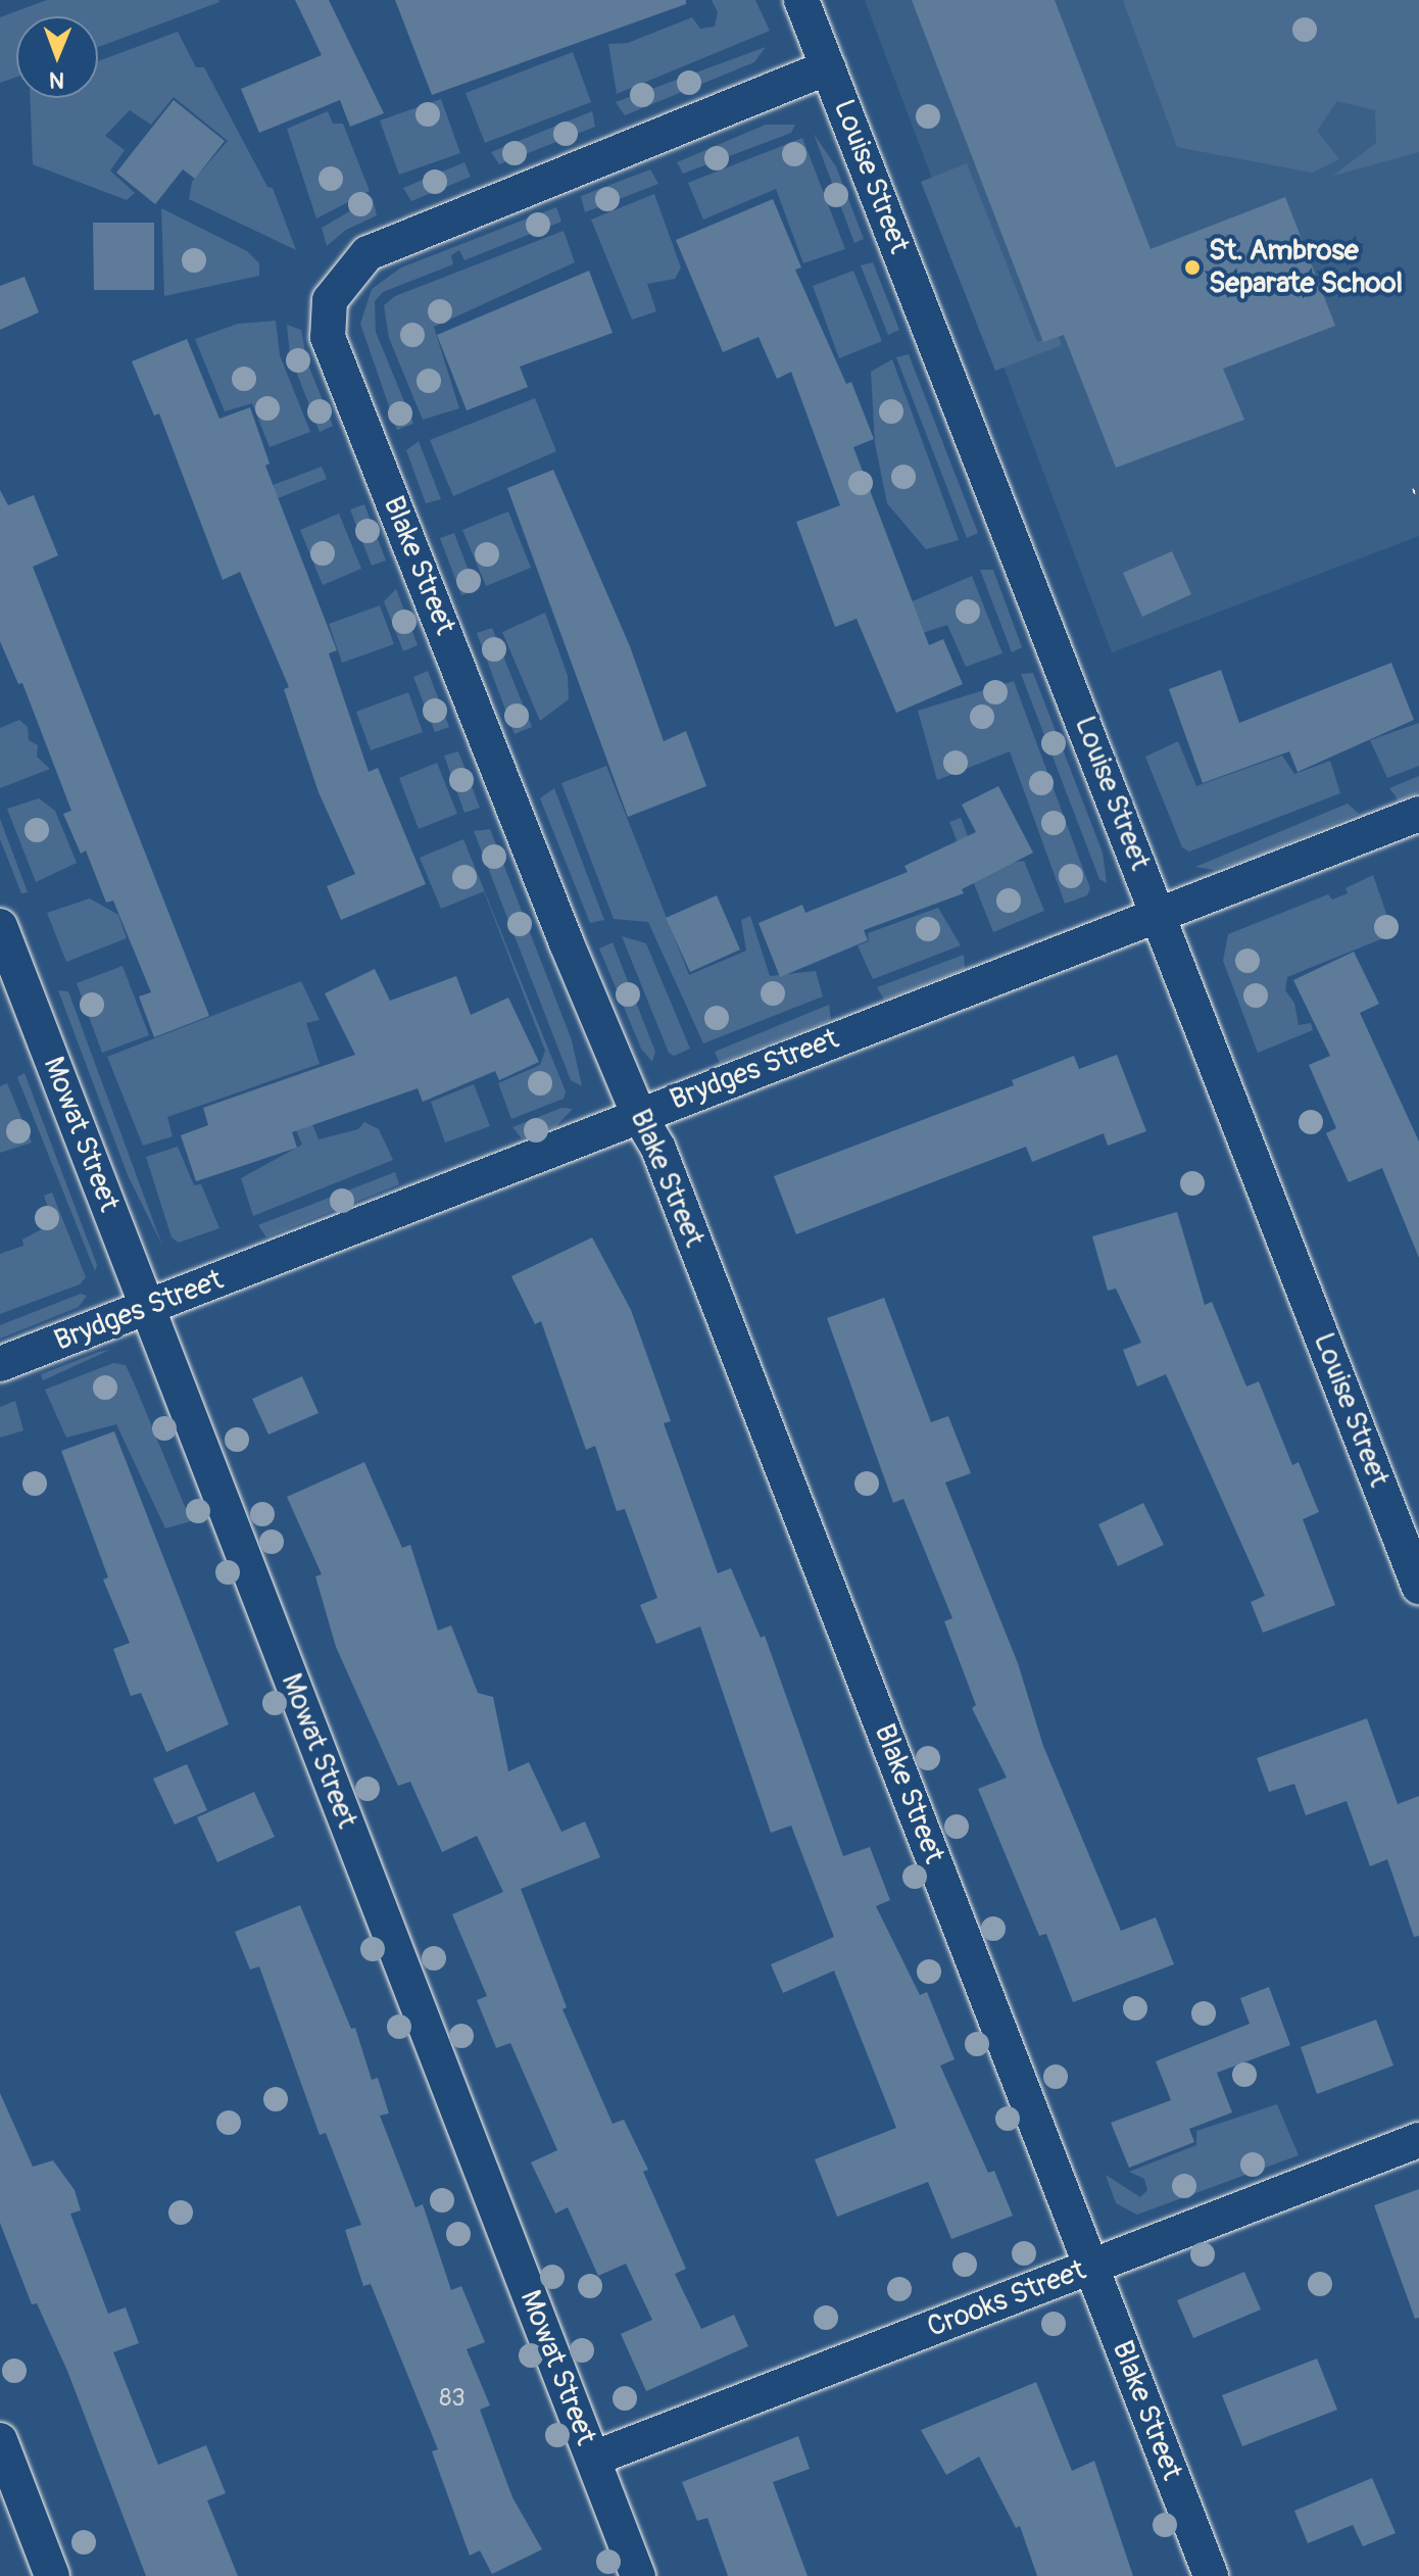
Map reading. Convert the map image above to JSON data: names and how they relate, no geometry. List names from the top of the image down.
{
  "streets": {
    "street": [
      "Louise Street",
      "Blake Street",
      "Brydges Street",
      "Mowat Street",
      "Crooks Street"
    ]
  },
  "crossings": [
    ["Louise Street", "Blake Street"],
    ["Louise Street", "Brydges Street"],
    ["Blake Street", "Brydges Street"],
    ["Blake Street", "Crooks Street"],
    ["Brydges Street", "Mowat Street"],
    ["Mowat Street", "Crooks Street"]
  ],
  "places": ["St. Ambrose Separate School"],
  "house_numbers": ["83"],
  "north": "bottom"
}
